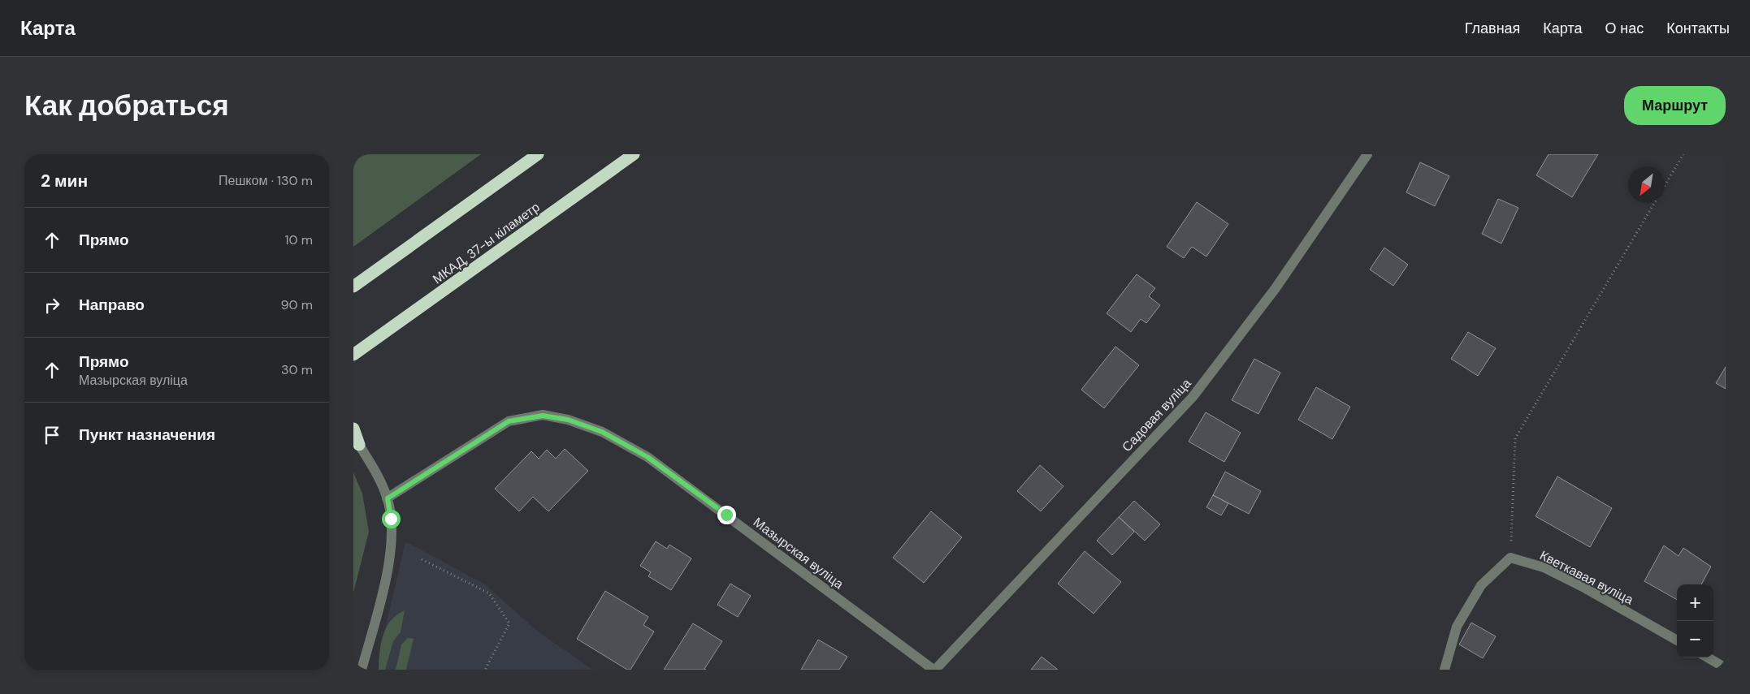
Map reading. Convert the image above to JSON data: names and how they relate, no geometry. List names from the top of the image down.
{
  "streets": {
    "highway": ["МКАД, 37-ы кіламетр"],
    "street": ["Садовая вуліца", "Мазырская вуліца", "Кветкавая вуліца"]
  },
  "crossings": [
    ["Садовая вуліца", "Мазырская вуліца"]
  ],
  "north": "bottom left",
  "page": {
    "header": "Карта",
    "nav": [
      "Главная",
      "Карта",
      "О нас",
      "Контакты"
    ],
    "buttons": "Маршрут",
    "title": "Как добраться",
    "heading": ["2 мин", "Пешком · 130 m"],
    "list": [
      ["Прямо", "10 m"],
      ["Направо", "90 m"],
      ["Прямо", "Мазырская вуліца", "30 m"],
      "Пункт назначения"
    ],
    "map_buttons": ["+", "−"]
  }
}
